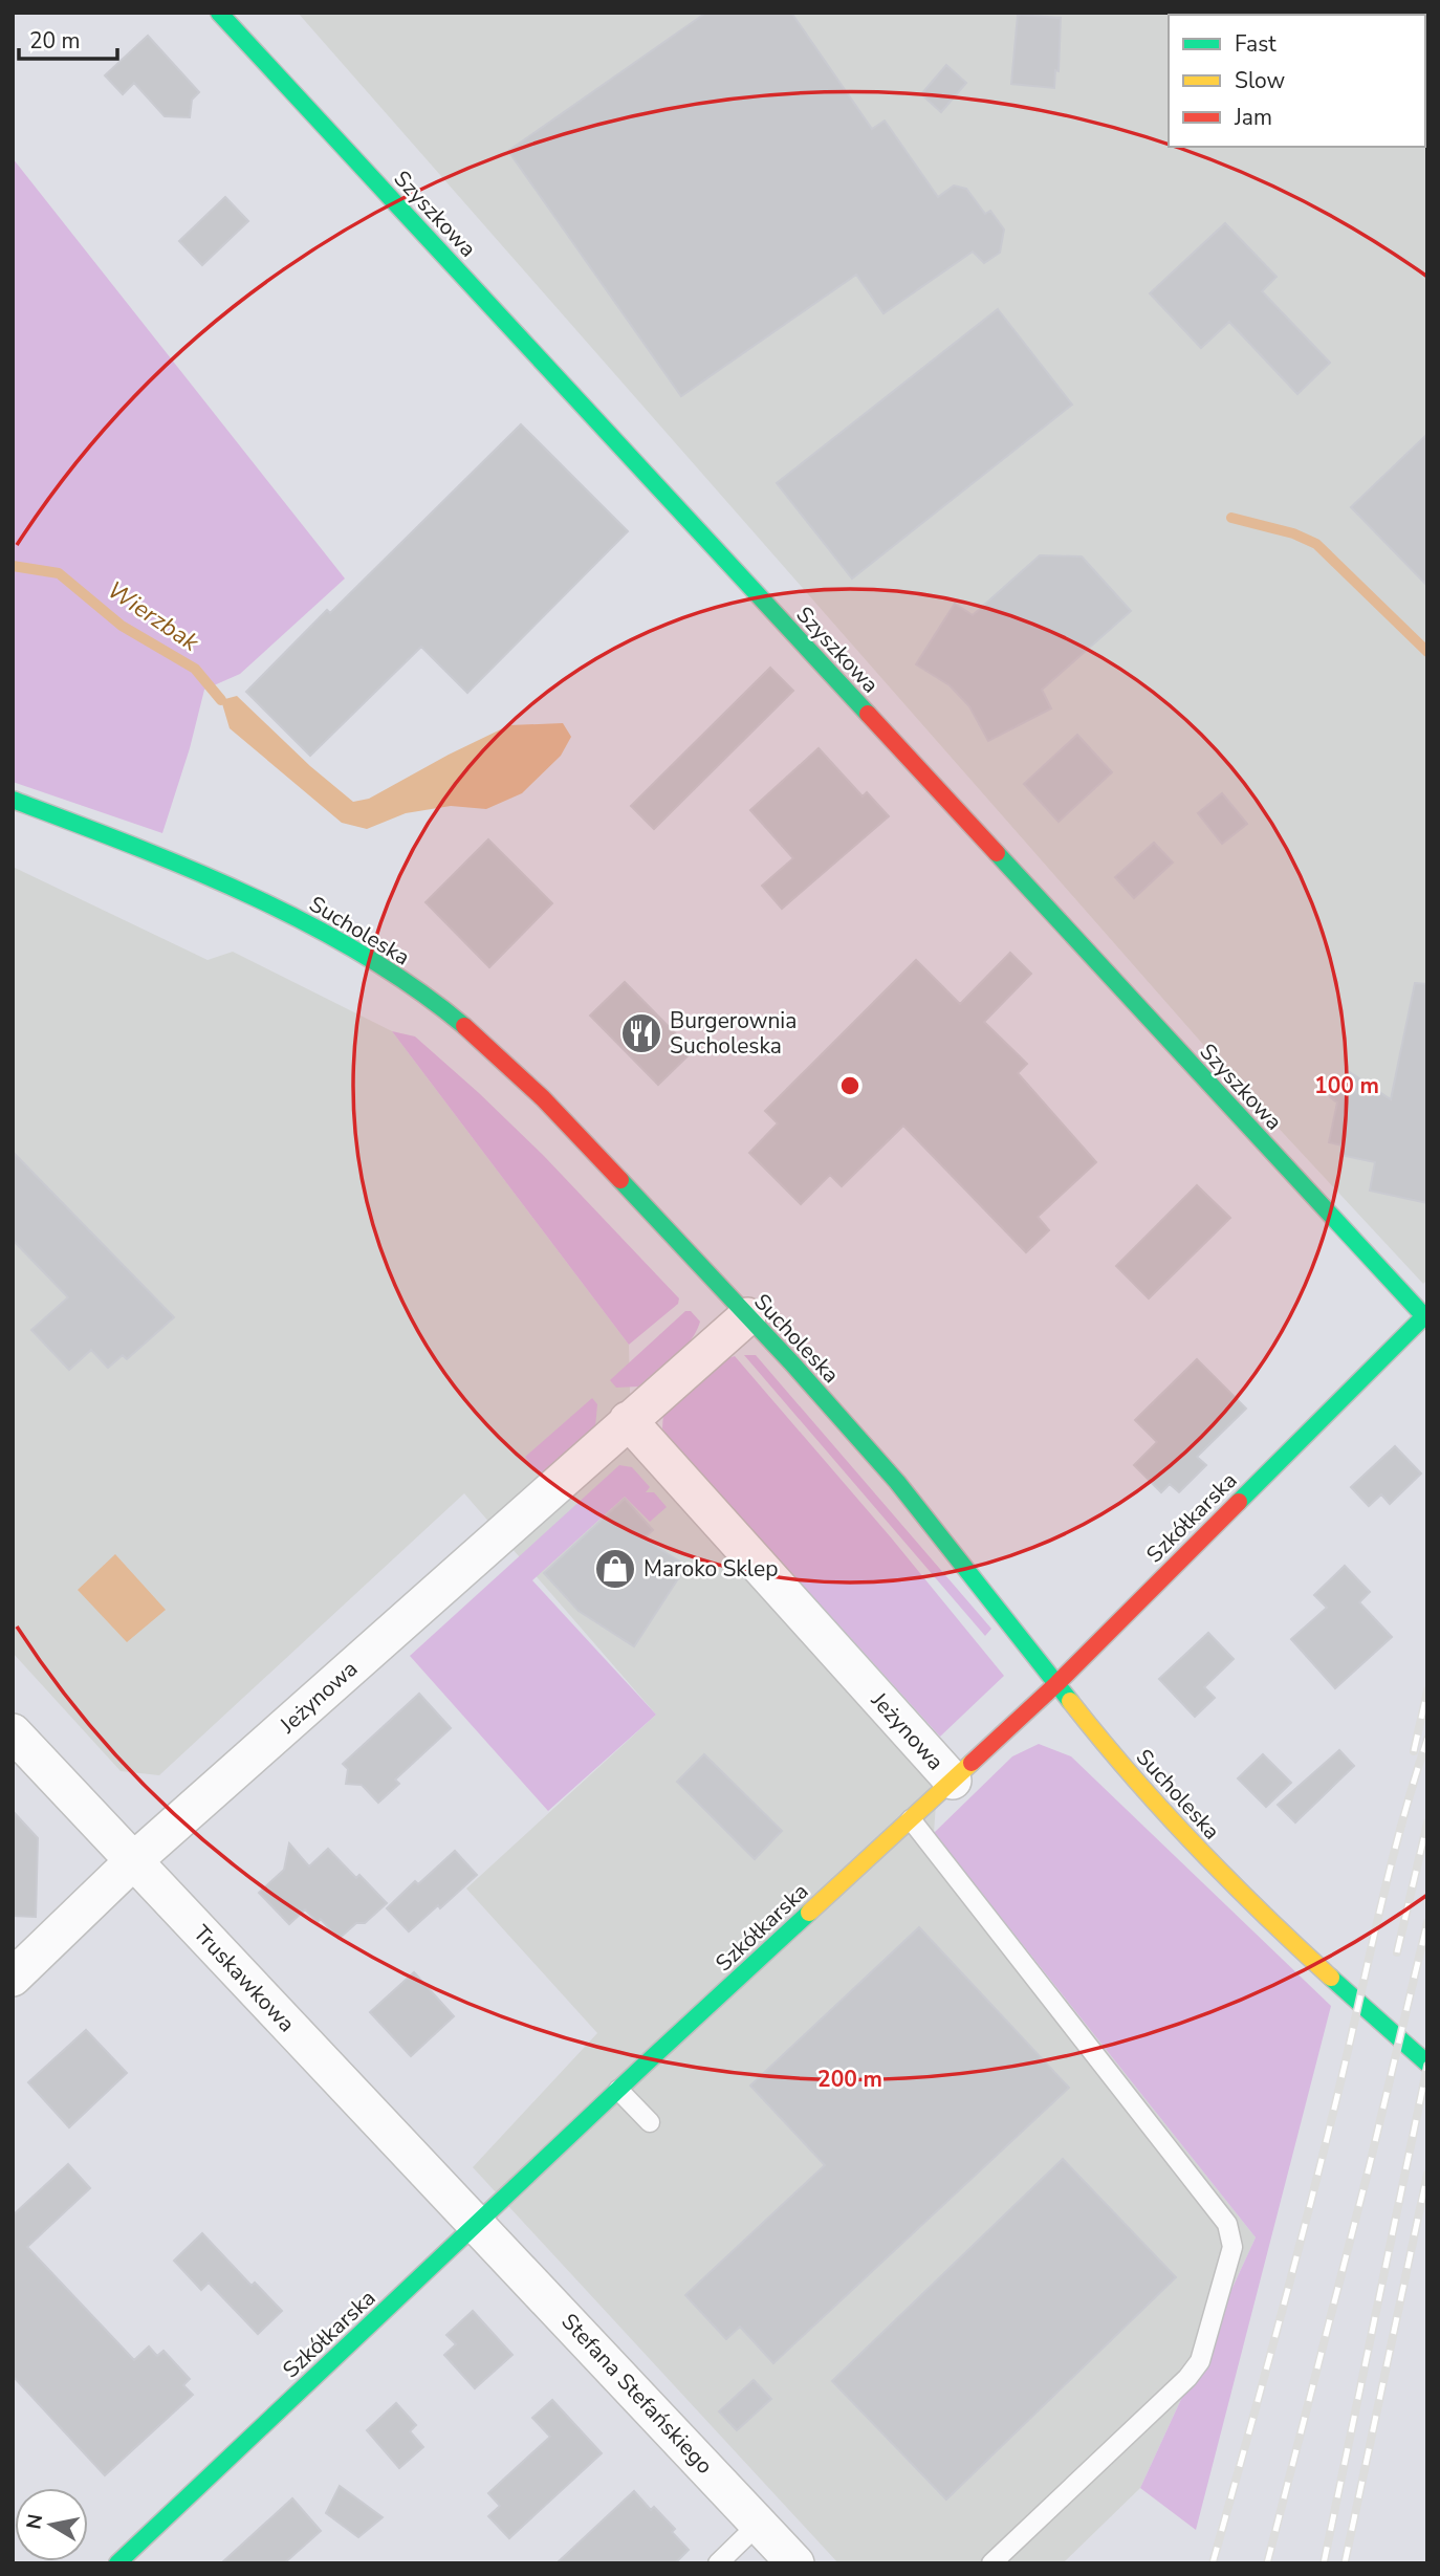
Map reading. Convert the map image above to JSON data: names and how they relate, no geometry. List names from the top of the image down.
{
  "streets": {
    "street": [
      "Szyszkowa",
      "Sucholeska",
      "Szkółkarska",
      "Jeżynowa",
      "Truskawkowa",
      "Stefana Stefańskiego"
    ]
  },
  "crossings": [
    ["Szyszkowa", "Szkółkarska"],
    ["Sucholeska", "Szkółkarska"],
    ["Sucholeska", "Jeżynowa"],
    ["Szkółkarska", "Jeżynowa"],
    ["Szkółkarska", "Truskawkowa"],
    ["Szkółkarska", "Stefana Stefańskiego"],
    ["Jeżynowa", "Truskawkowa"],
    ["Truskawkowa", "Stefana Stefańskiego"]
  ],
  "water": ["Wierzbak"],
  "places": {
    "restaurant": ["Burgerownia Sucholeska"],
    "shop": ["Maroko Sklep"]
  },
  "legend": ["Fast", "Slow", "Jam"],
  "scale_bar": "20 m",
  "north": "left",
  "rings": ["100 m", "200 m"]
}
